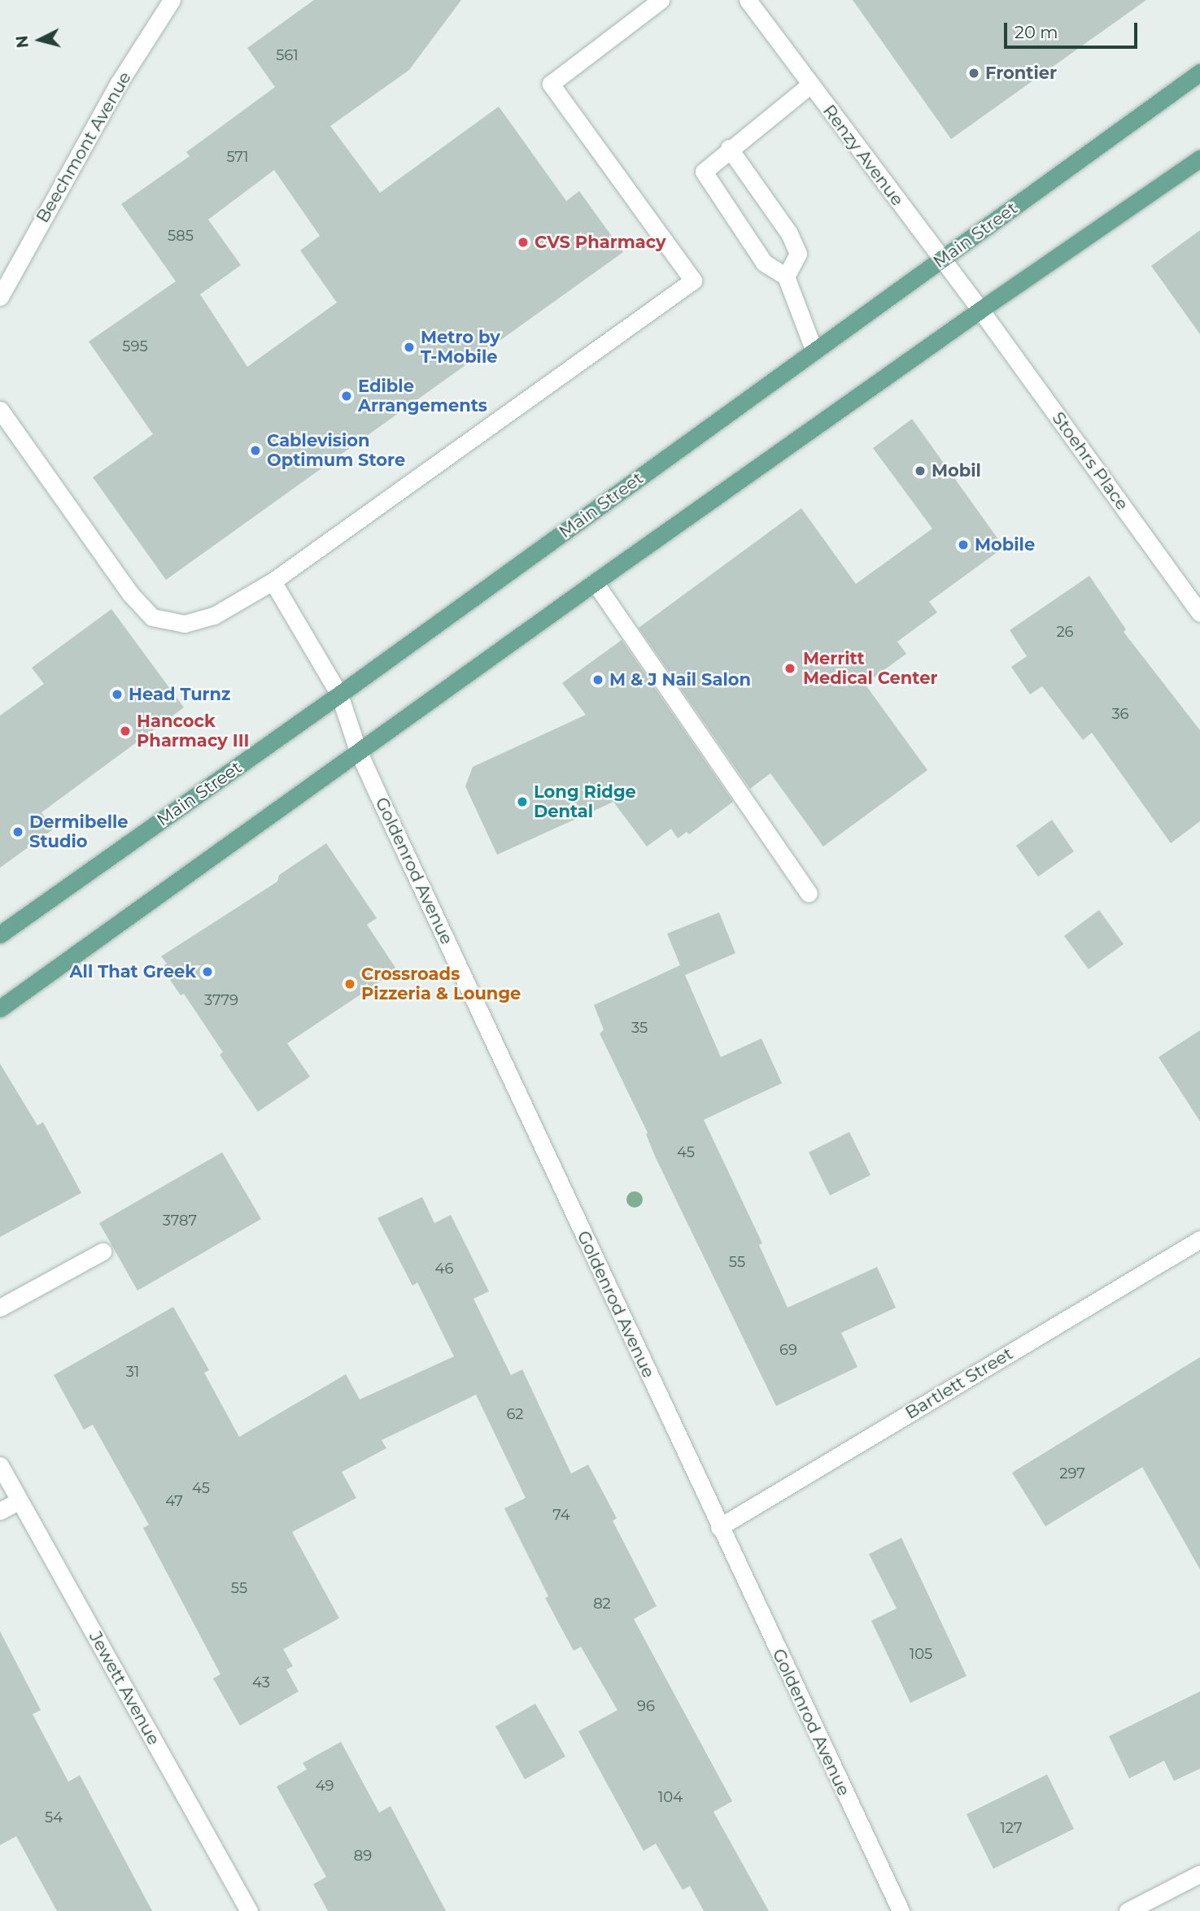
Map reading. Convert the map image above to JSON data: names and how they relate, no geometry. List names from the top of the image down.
{
  "streets": {
    "main road": ["Main Street"],
    "street": [
      "Beechmont Avenue",
      "Renzy Avenue",
      "Stoehrs Place",
      "Goldenrod Avenue",
      "Bartlett Street",
      "Jewett Avenue"
    ]
  },
  "crossings": [
    ["Renzy Avenue", "Main Street"],
    ["Renzy Avenue", "Stoehrs Place"],
    ["Main Street", "Goldenrod Avenue"],
    ["Goldenrod Avenue", "Bartlett Street"]
  ],
  "places": [
    "Frontier",
    "CVS Pharmacy",
    "Metro by T-Mobile",
    "Edible Arrangements",
    "Cablevision Optimum Store",
    "Mobil",
    "Mobile",
    "Merritt Medical Center",
    "M & J Nail Salon",
    "Head Turnz",
    "Hancock Pharmacy III",
    "Long Ridge Dental",
    "Dermibelle Studio",
    "All That Greek",
    "Crossroads Pizzeria & Lounge"
  ],
  "house_numbers": [
    "561",
    "571",
    "585",
    "595",
    "26",
    "36",
    "3779",
    "35",
    "45",
    "3787",
    "55",
    "46",
    "69",
    "31",
    "62",
    "297",
    "45",
    "47",
    "74",
    "55",
    "82",
    "105",
    "43",
    "96",
    "49",
    "104",
    "54",
    "127",
    "89"
  ],
  "scale_bar": "20 m",
  "north": "left"
}
